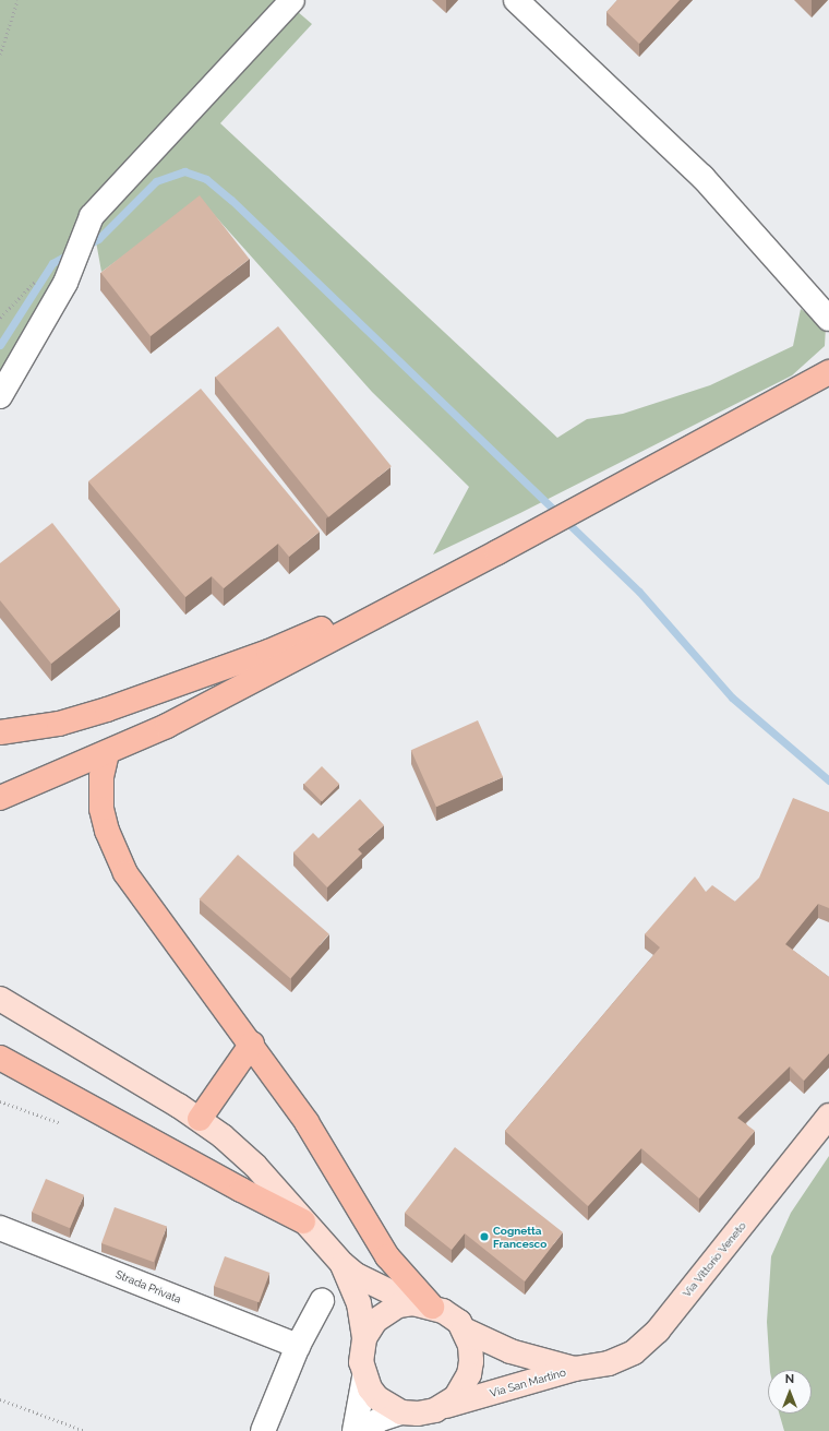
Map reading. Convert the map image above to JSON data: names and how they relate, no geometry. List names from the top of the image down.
{
  "streets": {
    "street": ["Via Vittorio Veneto", "Strada Privata", "Via San Martino"]
  },
  "crossings": [
    ["Via Vittorio Veneto", "Via San Martino"]
  ],
  "places": ["Cognetta Francesco"],
  "north": "top"
}
